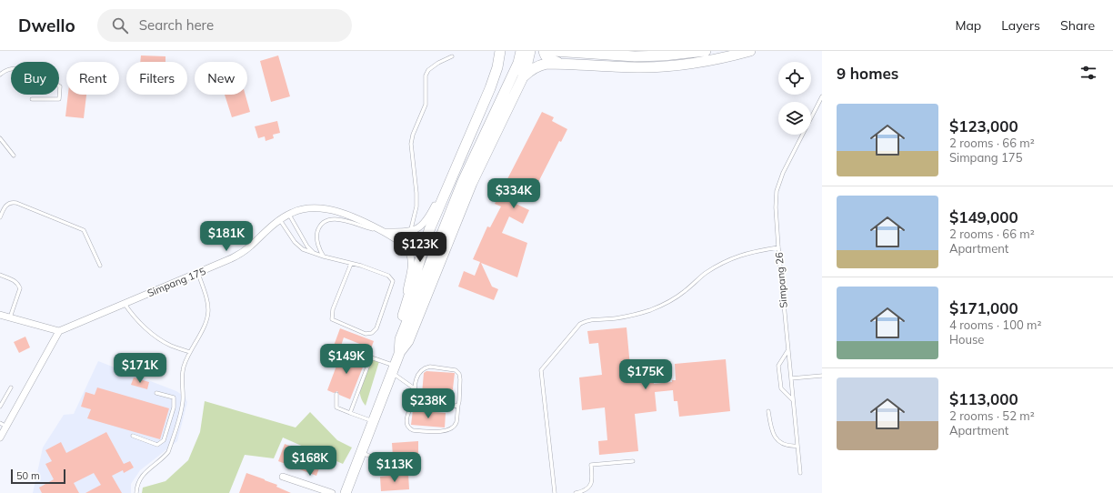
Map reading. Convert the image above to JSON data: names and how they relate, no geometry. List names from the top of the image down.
{
  "streets": {
    "street": ["Simpang 175"],
    "lane": ["Simpang 26"]
  },
  "scale_bar": "50 m",
  "page": {
    "header": "Dwello",
    "search": "Search here",
    "nav": ["Map", "Layers", "Share"],
    "heading": "9 homes",
    "chip": [
      "Buy",
      "Rent",
      "Filters",
      "New"
    ],
    "list": [
      {
        "name": "$123,000",
        "note": "2 rooms · 66 m² · Simpang 175"
      },
      {
        "name": "$149,000",
        "note": "2 rooms · 66 m² · Apartment"
      },
      {
        "name": "$171,000",
        "note": "4 rooms · 100 m² · House"
      },
      {
        "name": "$113,000",
        "note": "2 rooms · 52 m² · Apartment"
      }
    ],
    "price": [
      "$334K",
      "$181K",
      "$123K",
      "$149K",
      "$171K",
      "$175K",
      "$238K",
      "$168K",
      "$113K"
    ],
    "scale": "50 m"
  }
}
